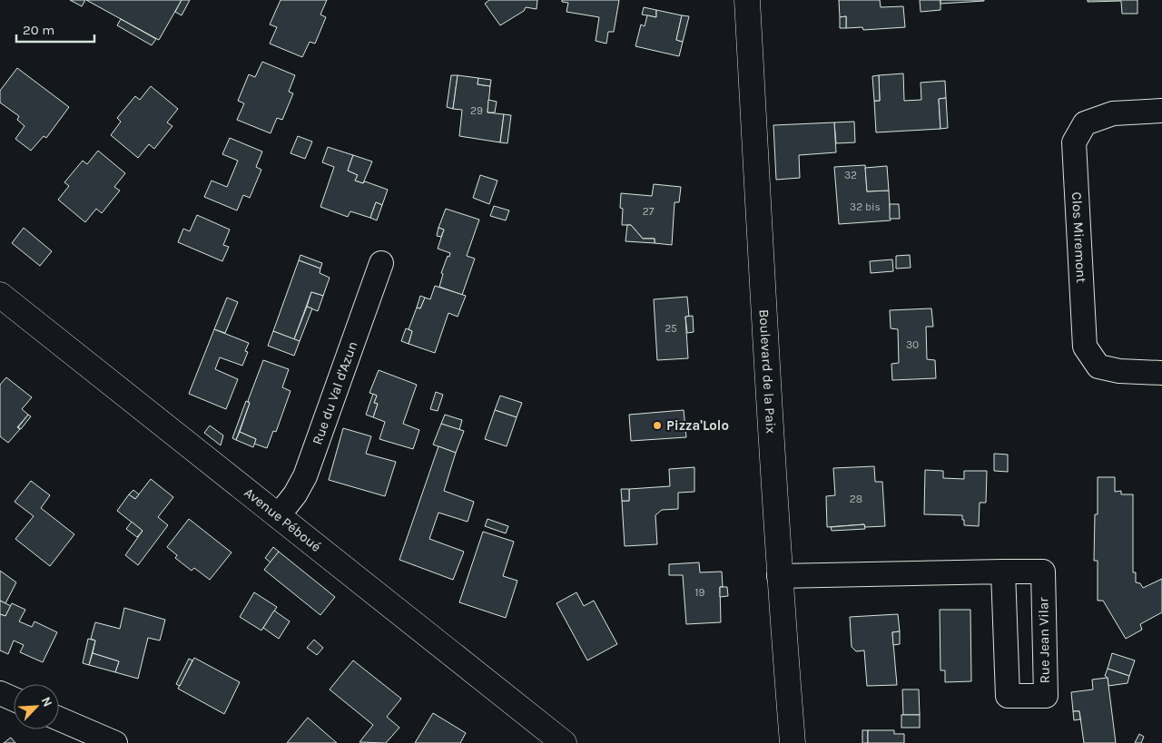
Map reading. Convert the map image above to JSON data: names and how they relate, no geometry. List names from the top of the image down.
{
  "streets": {
    "main road": ["Boulevard de la Paix", "Avenue Péboué"],
    "street": ["Clos Miremont", "Rue du Val d'Azun", "Rue Jean Vilar"]
  },
  "crossings": [
    ["Boulevard de la Paix", "Rue Jean Vilar"],
    ["Rue du Val d'Azun", "Avenue Péboué"]
  ],
  "places": ["Pizza'Lolo"],
  "house_numbers": [
    "29",
    "32",
    "32 bis",
    "27",
    "25",
    "30",
    "28",
    "19"
  ],
  "scale_bar": "20 m",
  "north": "top right"
}
